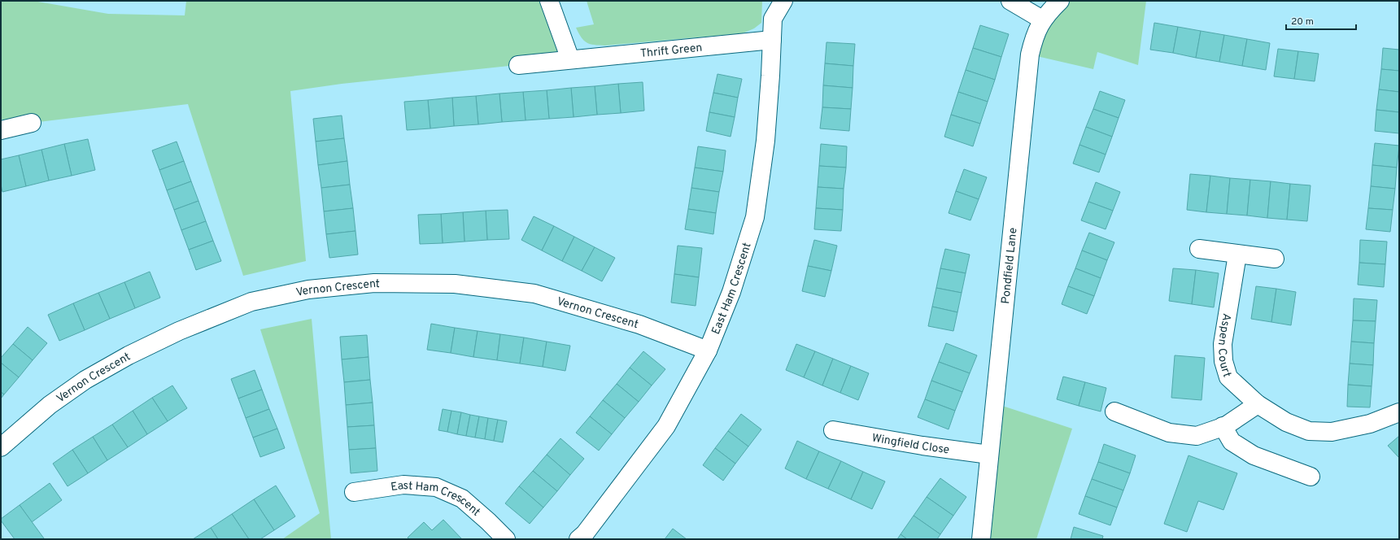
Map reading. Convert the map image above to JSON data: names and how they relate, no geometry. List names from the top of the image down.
{
  "streets": {
    "street": [
      "Thrift Green",
      "Pondfield Lane",
      "Vernon Crescent",
      "East Ham Crescent",
      "Aspen Court",
      "Wingfield Close"
    ]
  },
  "crossings": [
    ["Thrift Green", "East Ham Crescent"],
    ["Pondfield Lane", "Wingfield Close"],
    ["Vernon Crescent", "East Ham Crescent"]
  ],
  "scale_bar": "20 m"
}
